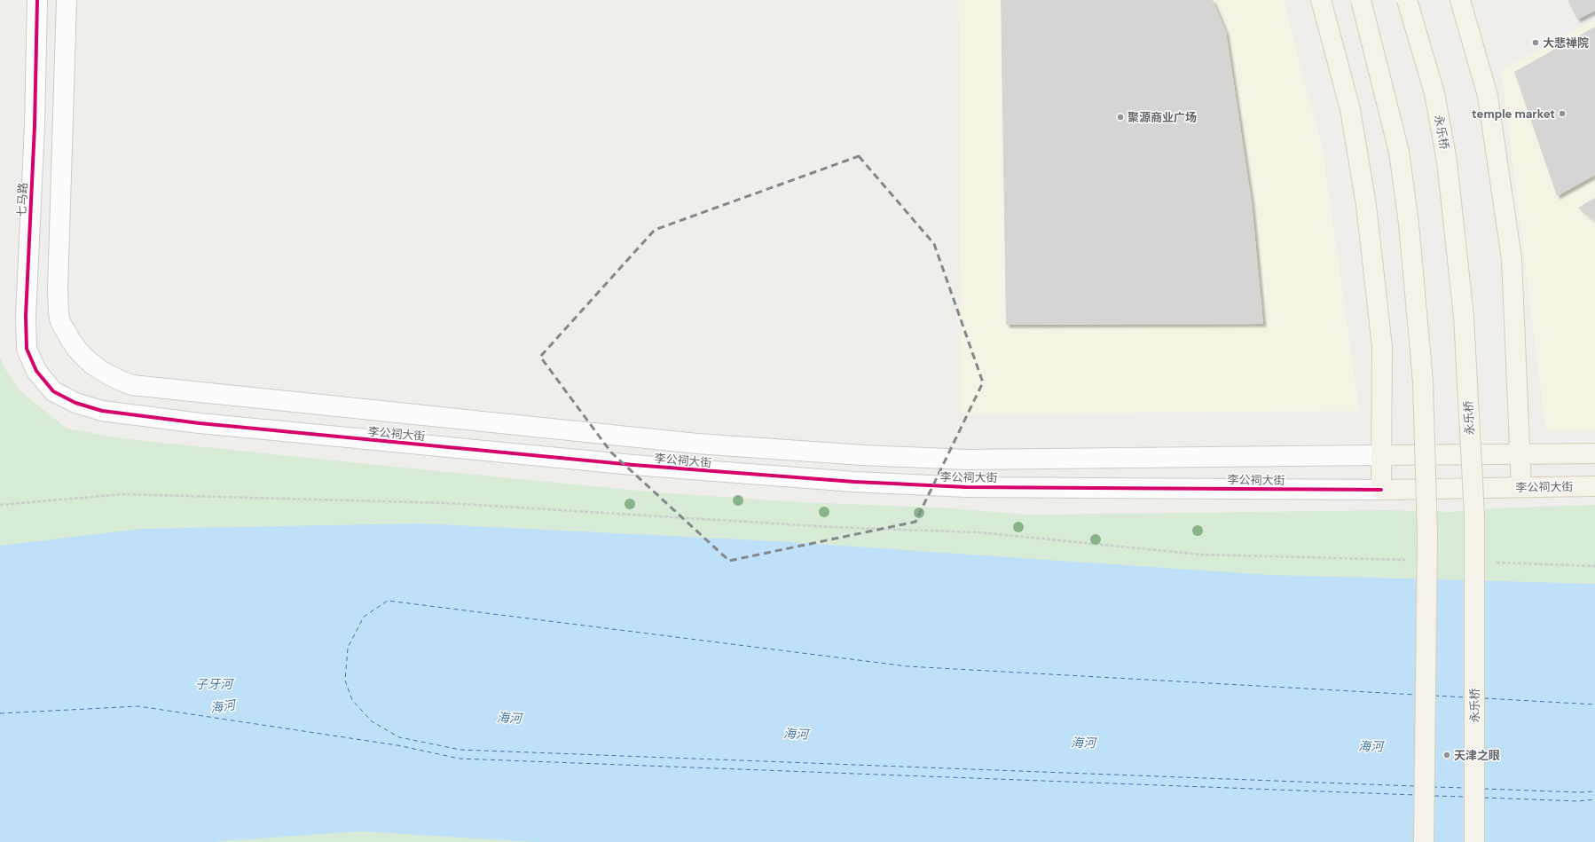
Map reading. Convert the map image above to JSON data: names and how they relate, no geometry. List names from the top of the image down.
{
  "streets": {
    "main road": ["永乐桥", "李公祠大街"],
    "street": ["七马路"]
  },
  "crossings": [
    ["七马路", "李公祠大街"]
  ],
  "water": ["子牙河", "海河"],
  "places": [
    "大悲禅院",
    "temple market",
    "聚源商业广场",
    "天津之眼"
  ]
}
